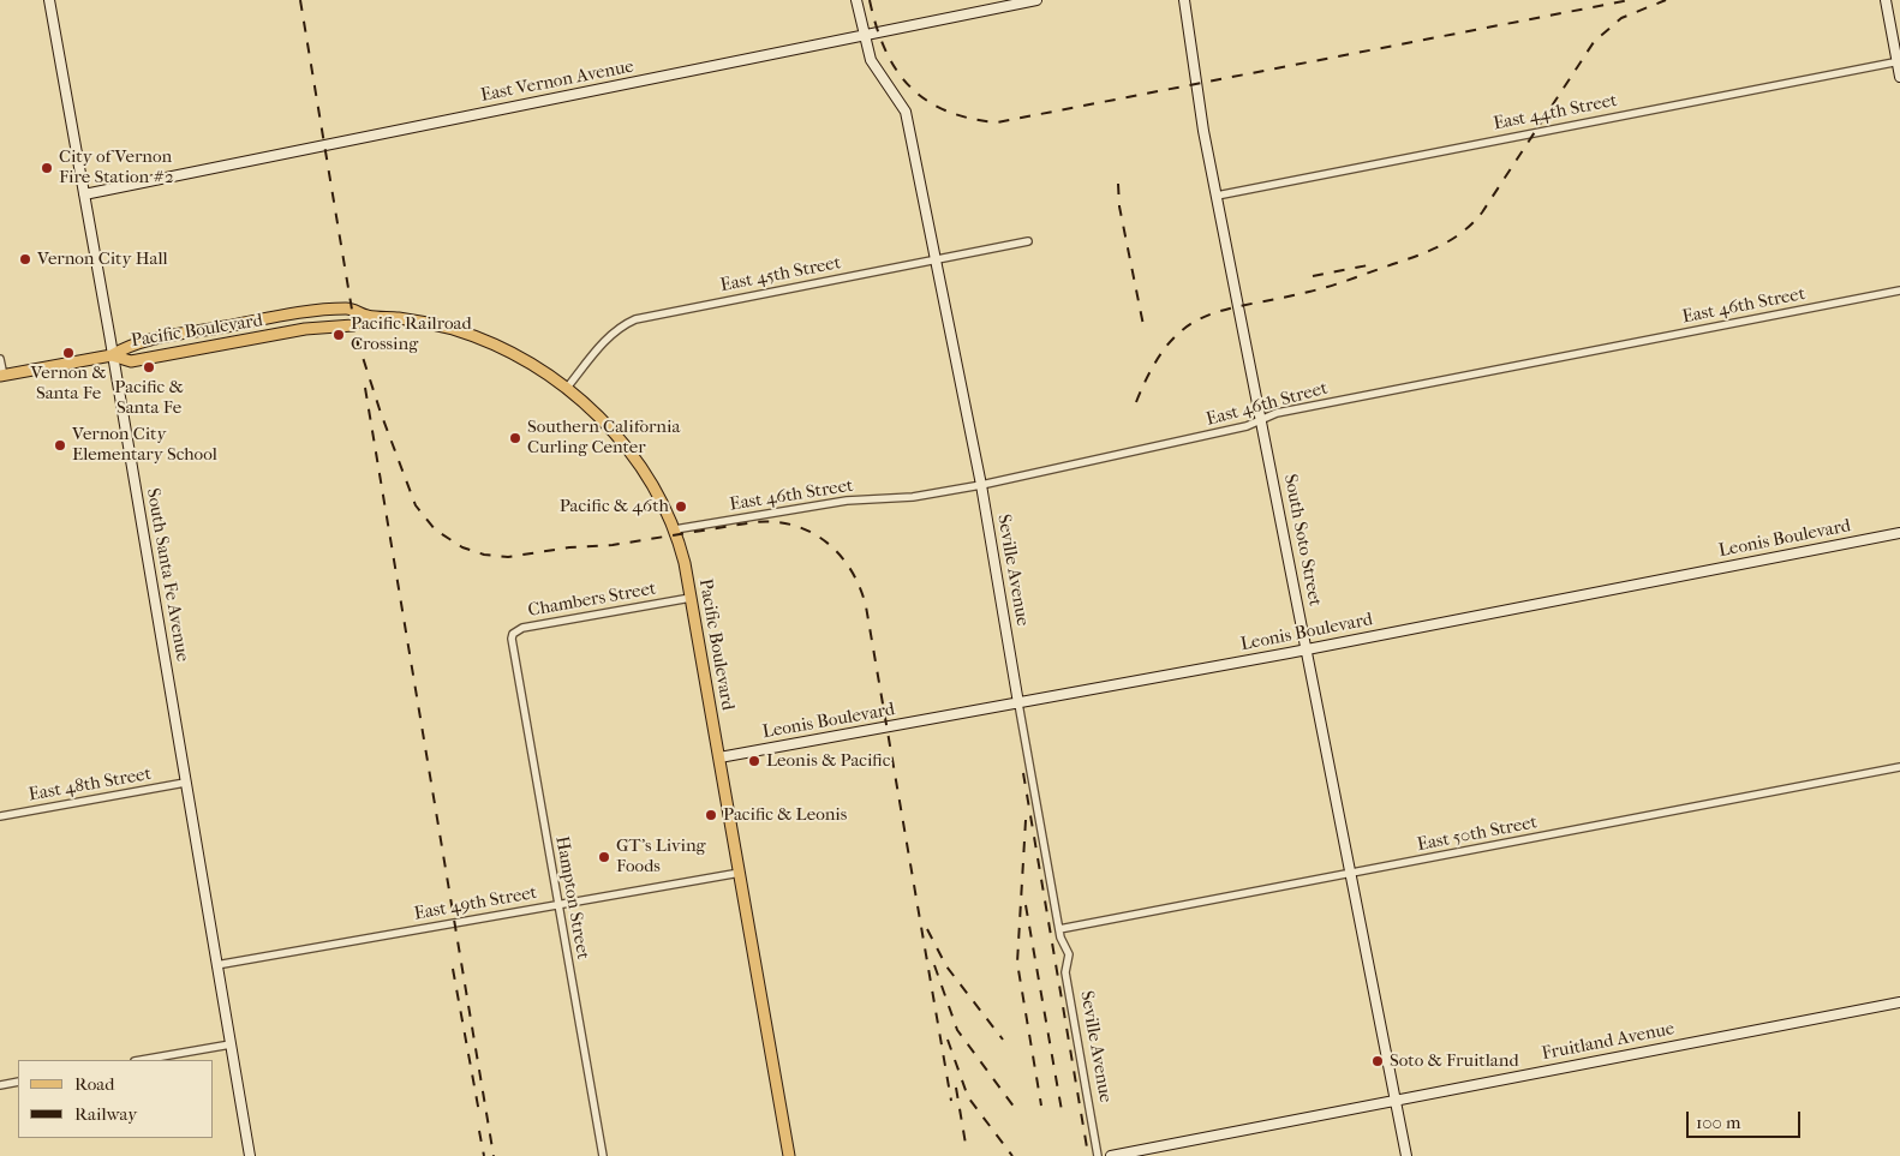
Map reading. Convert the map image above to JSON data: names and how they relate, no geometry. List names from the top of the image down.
{
  "streets": {
    "main road": [
      "East Vernon Avenue",
      "Pacific Boulevard",
      "Leonis Boulevard",
      "South Soto Street",
      "Seville Avenue",
      "South Santa Fe Avenue",
      "Fruitland Avenue"
    ],
    "street": [
      "East 44th Street",
      "East 45th Street",
      "East 46th Street",
      "Chambers Street",
      "East 48th Street",
      "East 50th Street",
      "Hampton Street",
      "East 49th Street"
    ]
  },
  "crossings": [
    ["East Vernon Avenue", "Seville Avenue"],
    ["East Vernon Avenue", "South Santa Fe Avenue"],
    ["East 44th Street", "South Soto Street"],
    ["East 45th Street", "Pacific Boulevard"],
    ["East 45th Street", "Seville Avenue"],
    ["East 46th Street", "Pacific Boulevard"],
    ["East 46th Street", "South Soto Street"],
    ["East 46th Street", "Seville Avenue"],
    ["Pacific Boulevard", "Leonis Boulevard"],
    ["Pacific Boulevard", "South Santa Fe Avenue"],
    ["Pacific Boulevard", "Chambers Street"],
    ["Pacific Boulevard", "East 49th Street"],
    ["Leonis Boulevard", "South Soto Street"],
    ["Leonis Boulevard", "Seville Avenue"],
    ["South Soto Street", "East 50th Street"],
    ["South Soto Street", "Fruitland Avenue"],
    ["Seville Avenue", "East 50th Street"],
    ["South Santa Fe Avenue", "East 48th Street"],
    ["South Santa Fe Avenue", "East 49th Street"],
    ["Chambers Street", "Hampton Street"],
    ["Hampton Street", "East 49th Street"]
  ],
  "places": [
    "City of Vernon Fire Station #2",
    "Vernon City Hall",
    "Pacific Railroad Crossing",
    "Vernon & Santa Fe",
    "Pacific & Santa Fe",
    "Southern California Curling Center",
    "Vernon City Elementary School",
    "Pacific & 46th",
    "Leonis & Pacific",
    "Pacific & Leonis",
    "GT's Living Foods",
    "Soto & Fruitland"
  ],
  "legend": ["Road", "Railway"],
  "scale_bar": "100 m"
}
